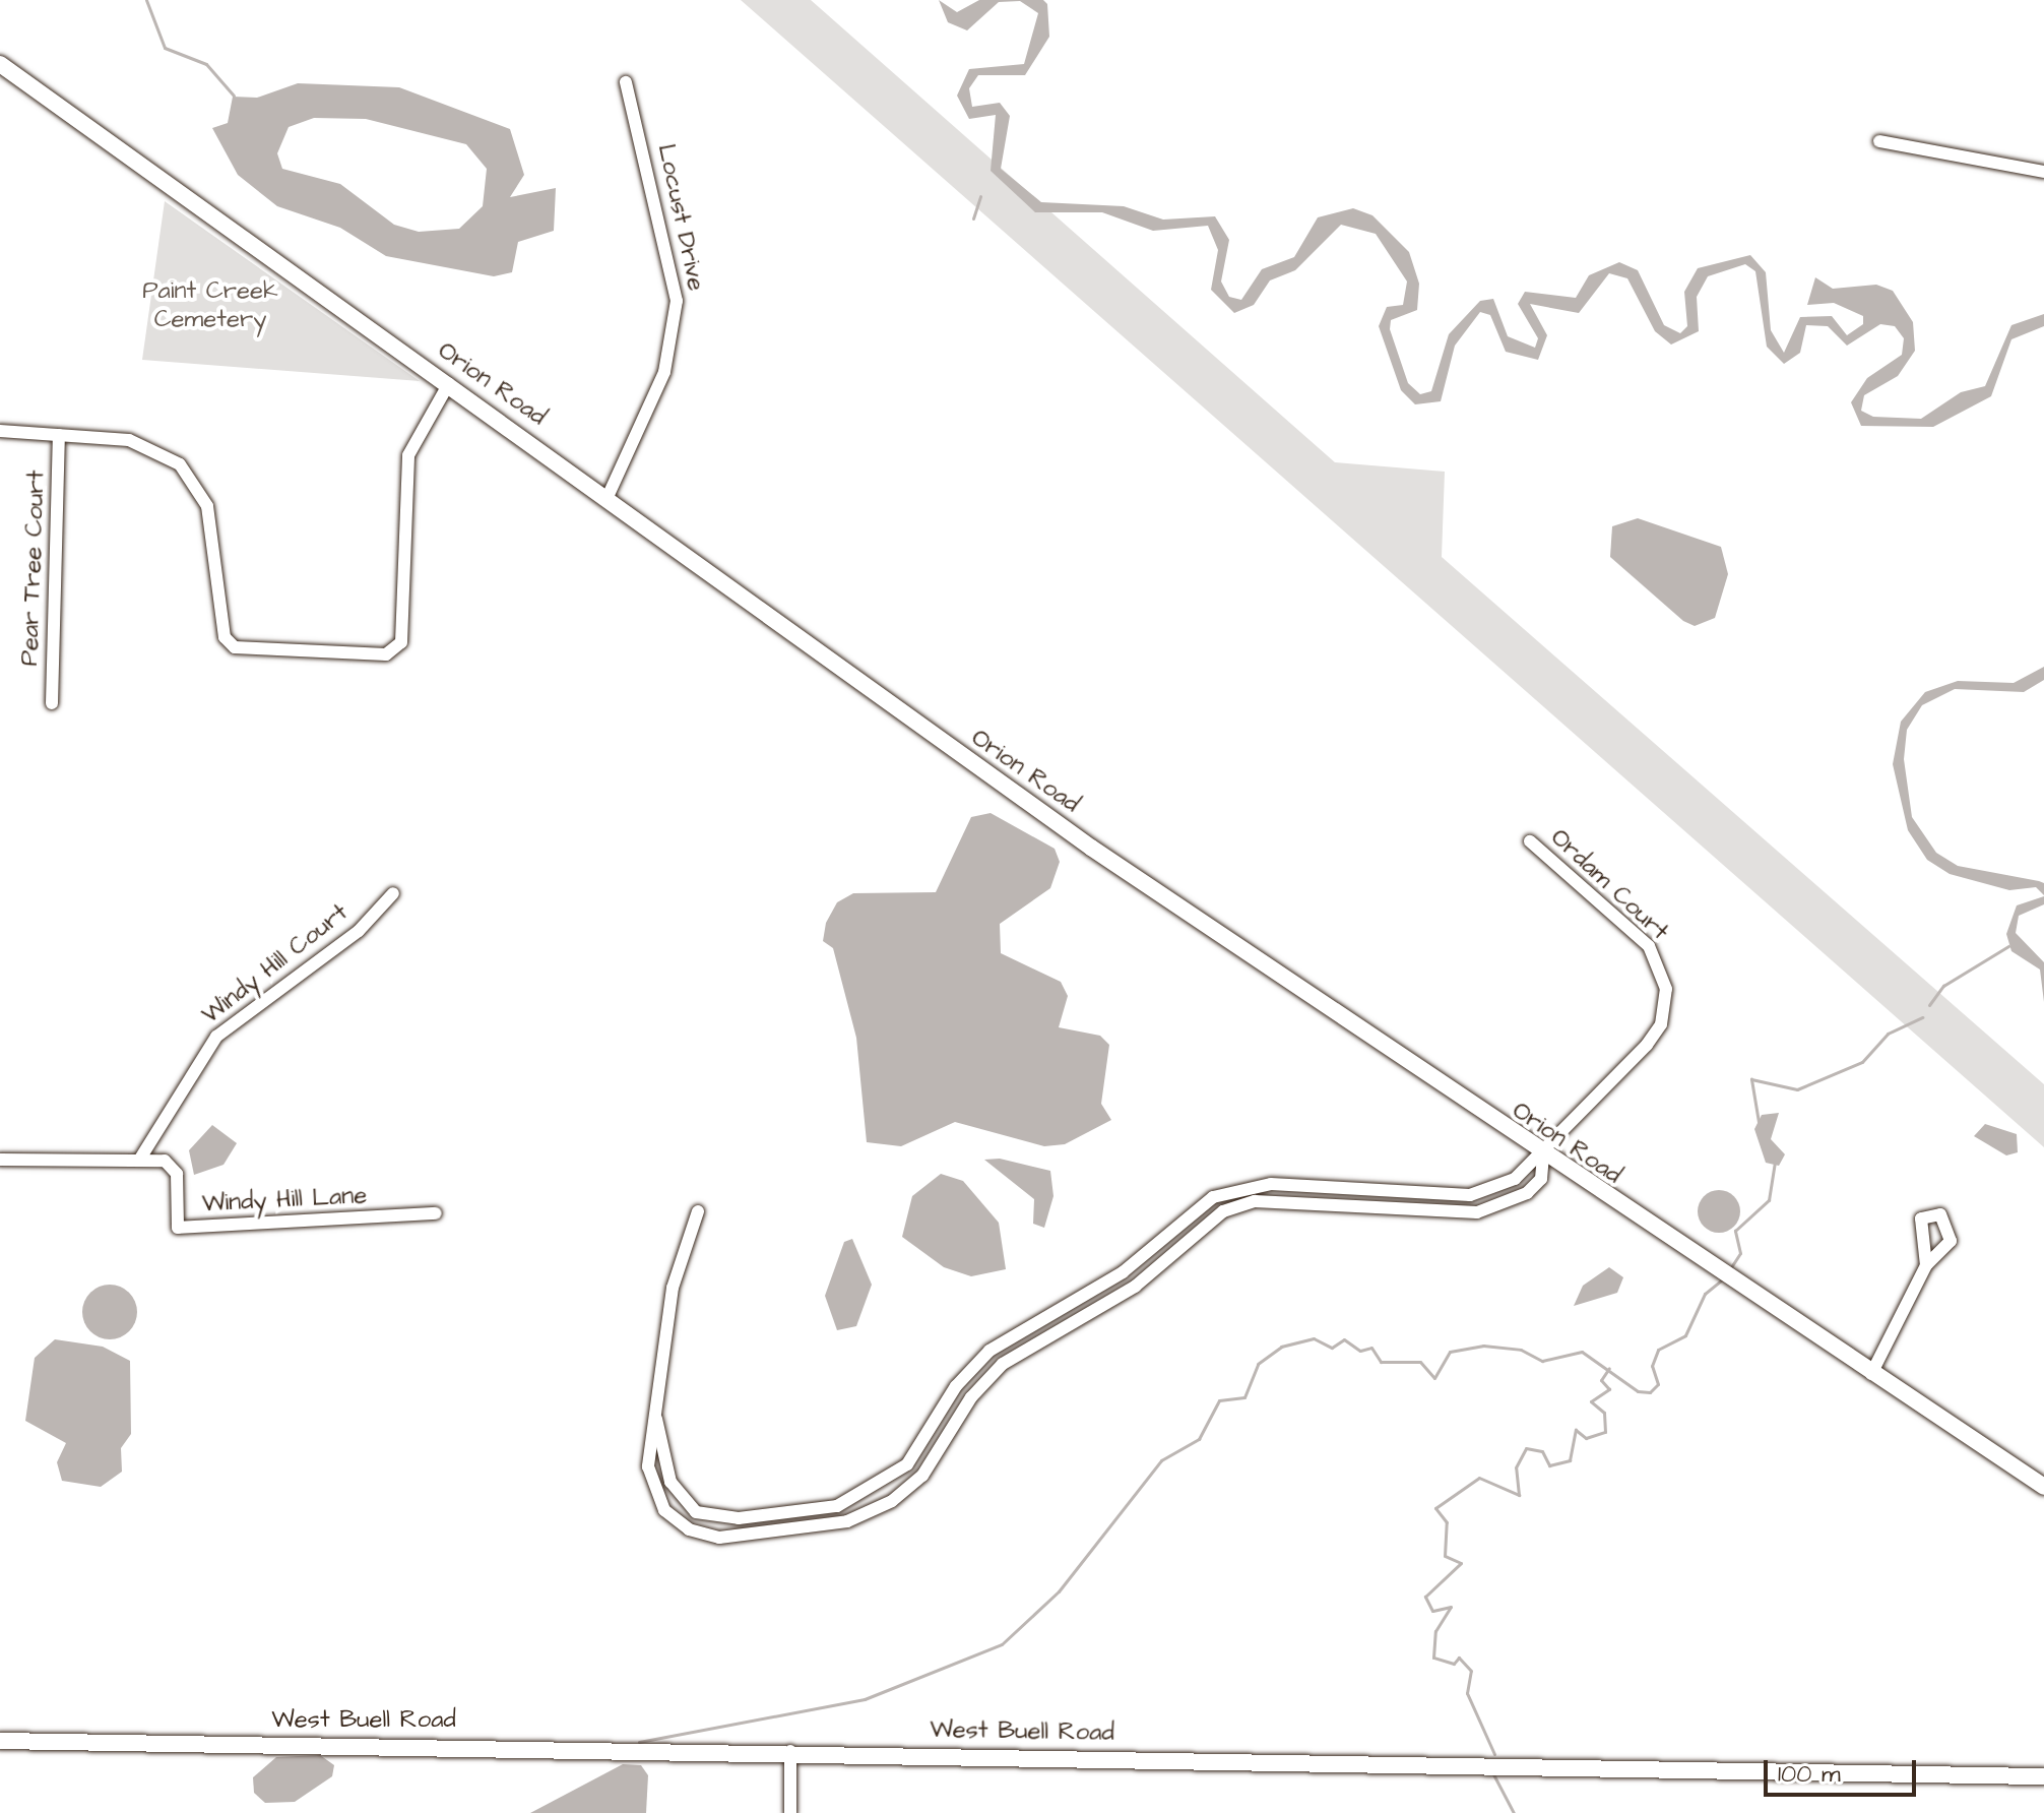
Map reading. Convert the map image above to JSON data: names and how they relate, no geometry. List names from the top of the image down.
{
  "streets": {
    "main road": ["Orion Road", "West Buell Road"],
    "street": [
      "Locust Drive",
      "Pear Tree Court",
      "Ordam Court",
      "Windy Hill Court",
      "Windy Hill Lane"
    ]
  },
  "crossings": [
    ["Locust Drive", "Orion Road"],
    ["Orion Road", "Ordam Court"],
    ["Windy Hill Court", "Windy Hill Lane"]
  ],
  "parks": ["Paint Creek Cemetery"],
  "scale_bar": "100 m"
}
